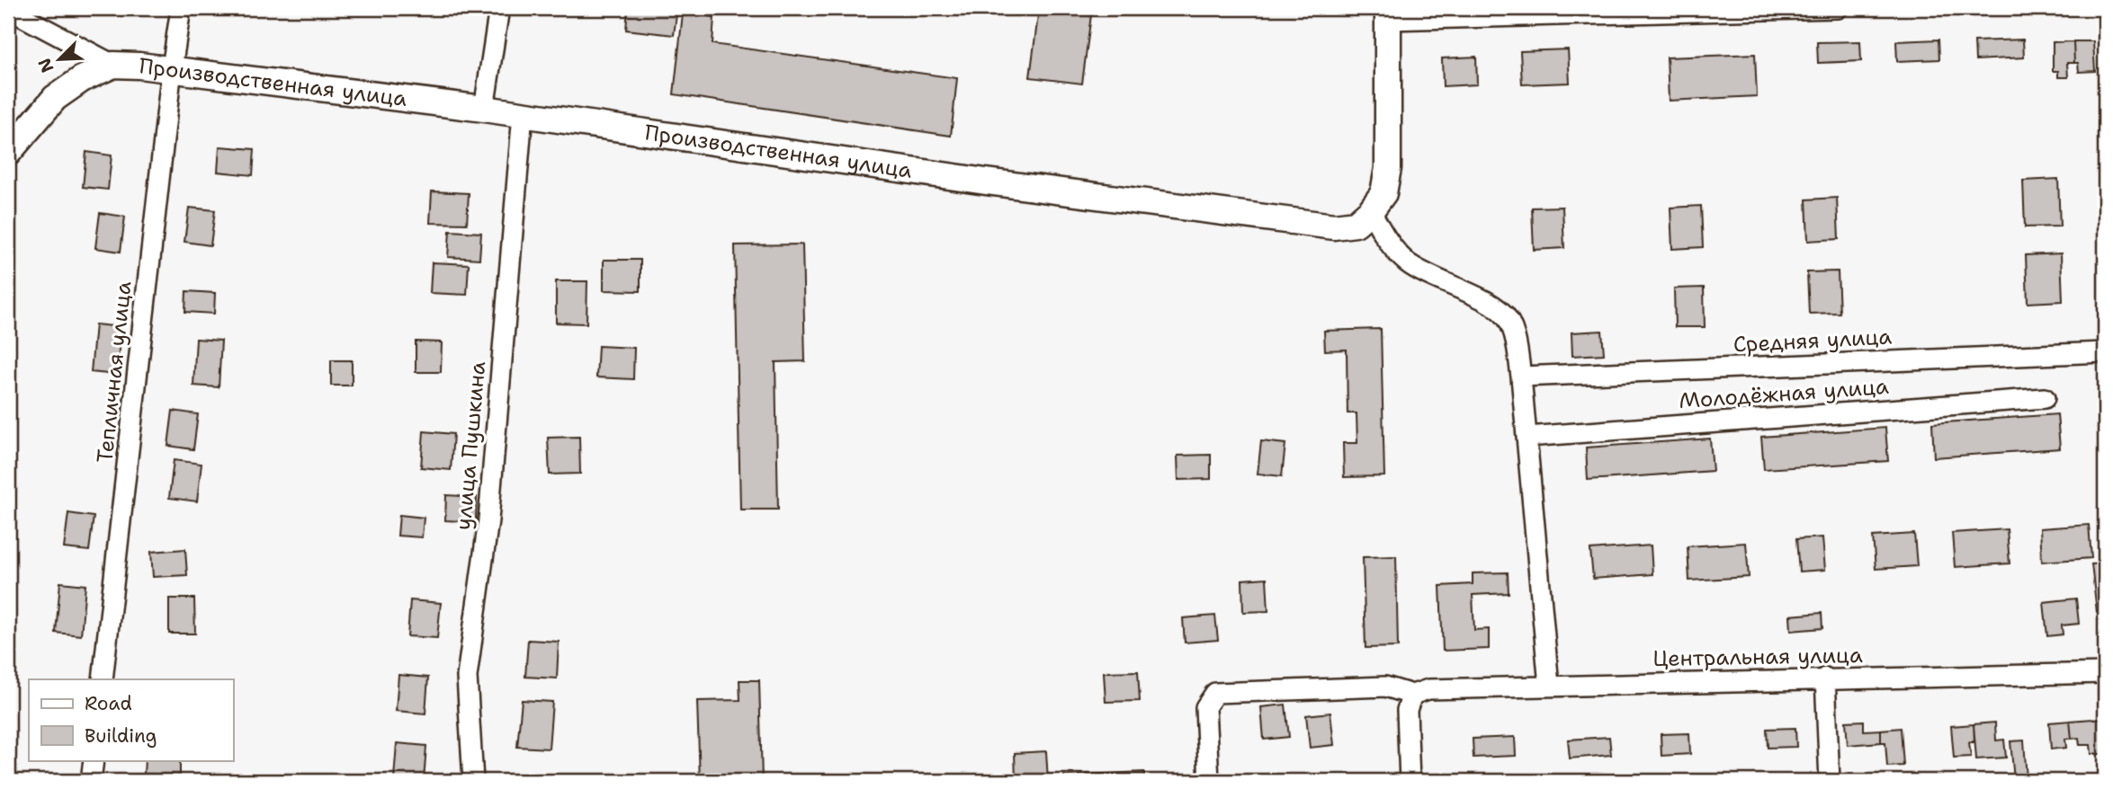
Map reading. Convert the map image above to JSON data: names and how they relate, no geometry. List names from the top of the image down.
{
  "streets": {
    "street": [
      "Производственная улица",
      "Средняя улица",
      "Тепличная улица",
      "Молодёжная улица",
      "улица Пушкина",
      "Центральная улица"
    ]
  },
  "crossings": [
    ["Производственная улица", "Тепличная улица"],
    ["Производственная улица", "улица Пушкина"]
  ],
  "legend": ["Road", "Building"],
  "north": "bottom left"
}
